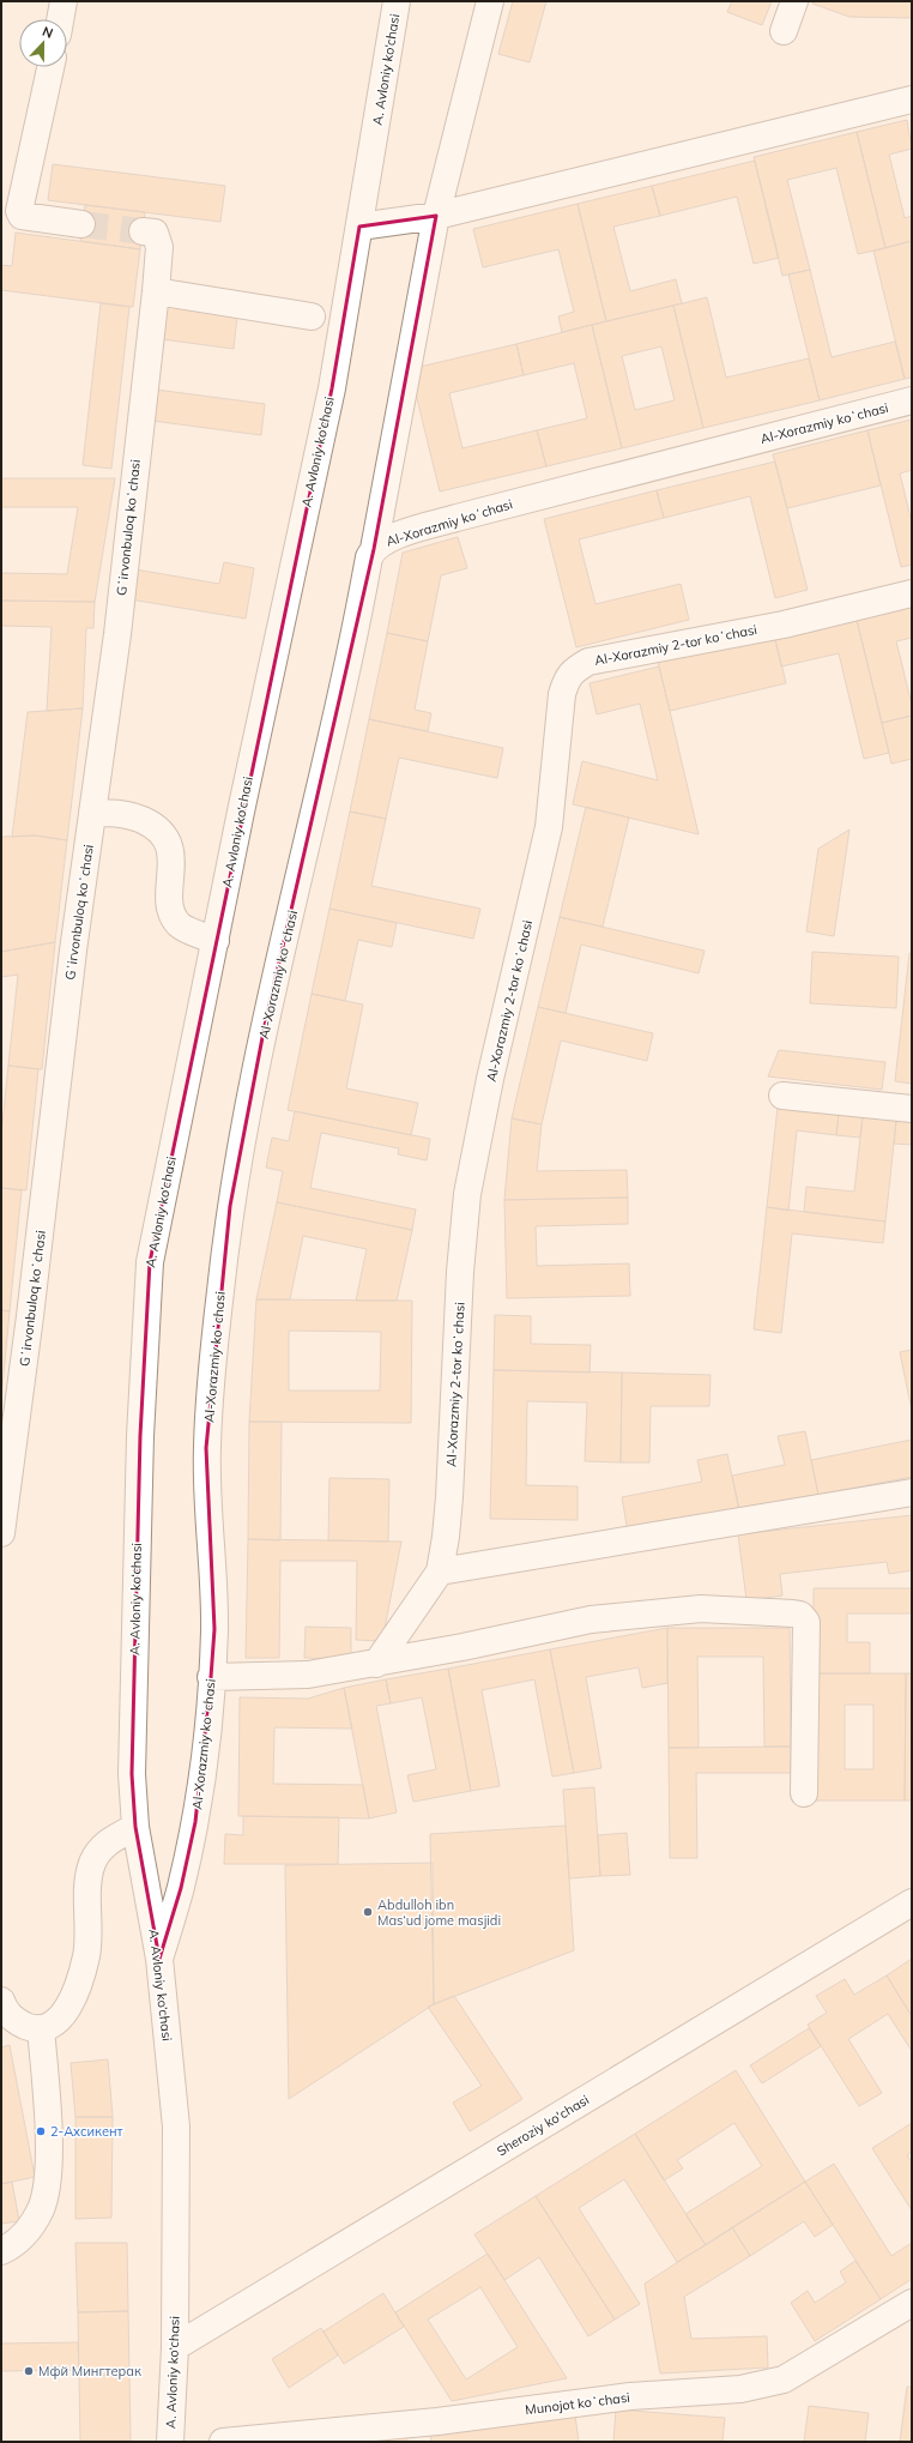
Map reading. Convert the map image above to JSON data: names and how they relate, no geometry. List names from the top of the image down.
{
  "streets": {
    "street": [
      "A. Avloniy ko‘chasi",
      "Al-Xorazmiy koʻchasi",
      "Gʻirvonbuloq koʻchasi",
      "Al-Xorazmiy 2-tor koʻchasi",
      "Sheroziy ko'chasi",
      "Munojot koʻchasi"
    ]
  },
  "crossings": [
    ["A. Avloniy ko‘chasi", "Al-Xorazmiy koʻchasi"],
    ["A. Avloniy ko‘chasi", "Sheroziy ko'chasi"]
  ],
  "places": ["Abdulloh ibn Mas‘ud jome masjidi", "2-Ахсикент", "Мфй Мингтерак"],
  "north": "top"
}
